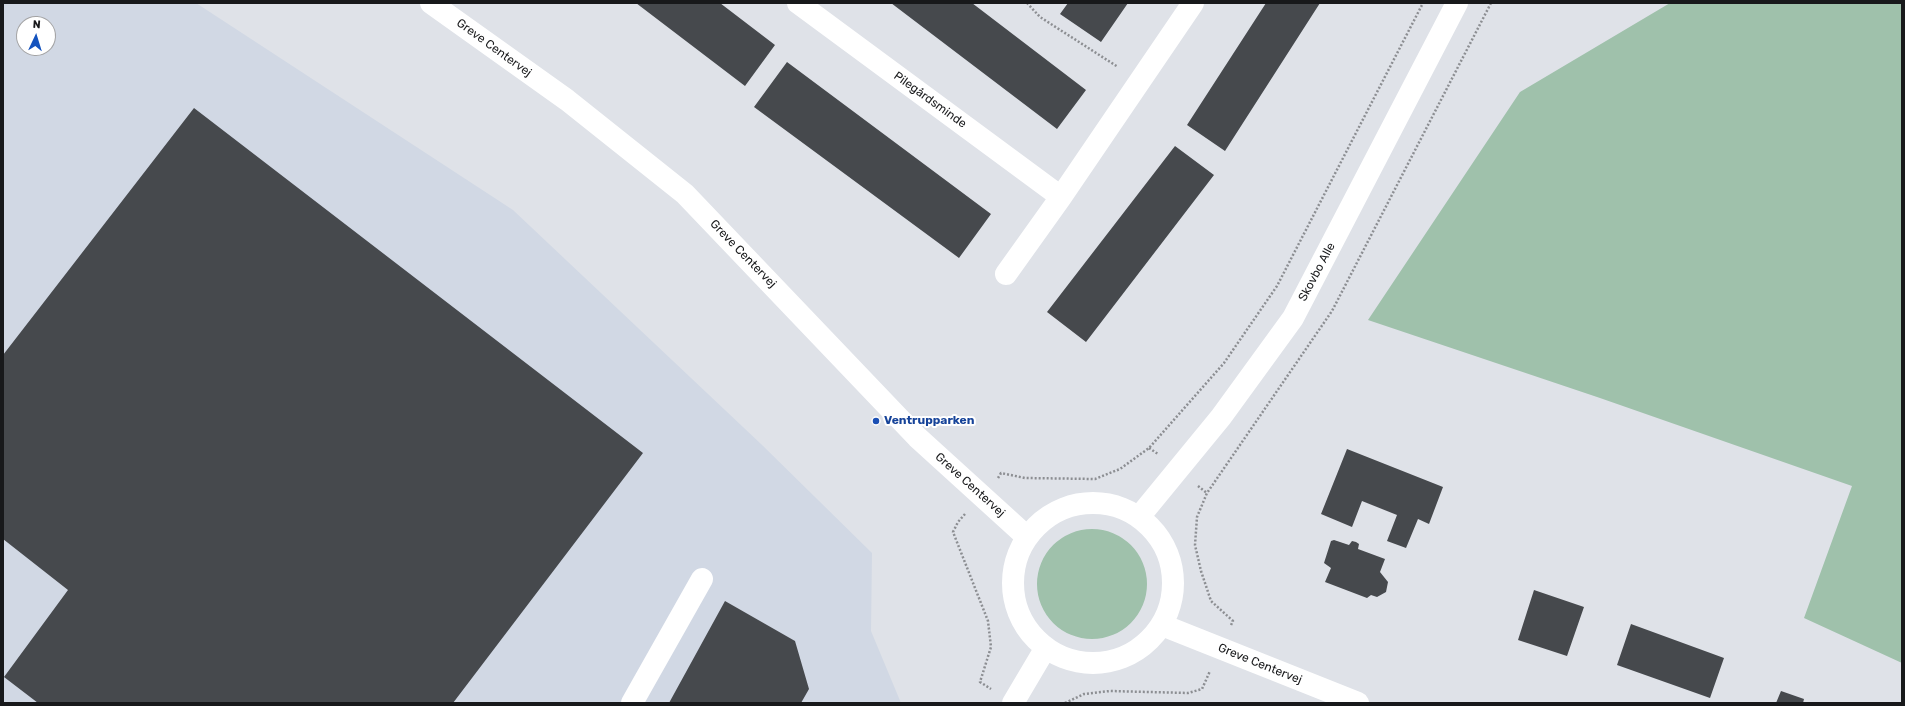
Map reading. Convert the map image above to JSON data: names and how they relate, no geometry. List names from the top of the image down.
{
  "streets": {
    "street": ["Greve Centervej", "Pilegårdsminde", "Skovbo Alle"]
  },
  "places": ["Ventrupparken"],
  "north": "top"
}
